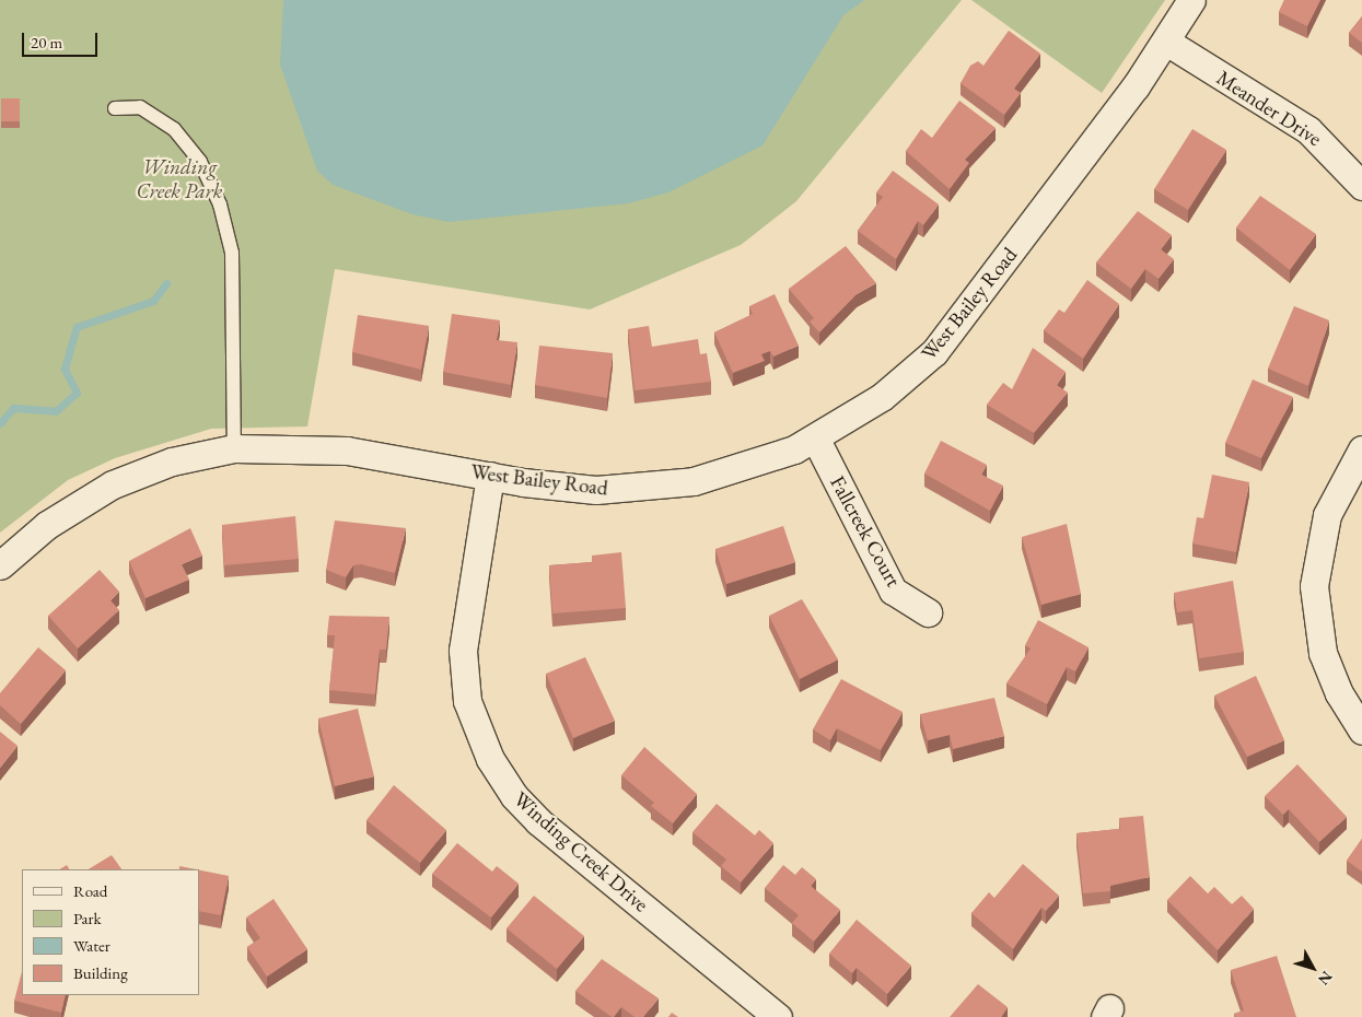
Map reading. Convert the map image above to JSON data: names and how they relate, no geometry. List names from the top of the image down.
{
  "streets": {
    "street": [
      "Meander Drive",
      "West Bailey Road",
      "Fallcreek Court",
      "Winding Creek Drive"
    ]
  },
  "crossings": [
    ["Meander Drive", "West Bailey Road"],
    ["West Bailey Road", "Fallcreek Court"],
    ["West Bailey Road", "Winding Creek Drive"]
  ],
  "parks": ["Winding Creek Park"],
  "legend": [
    "Road",
    "Park",
    "Water",
    "Building"
  ],
  "scale_bar": "20 m",
  "north": "bottom right"
}
